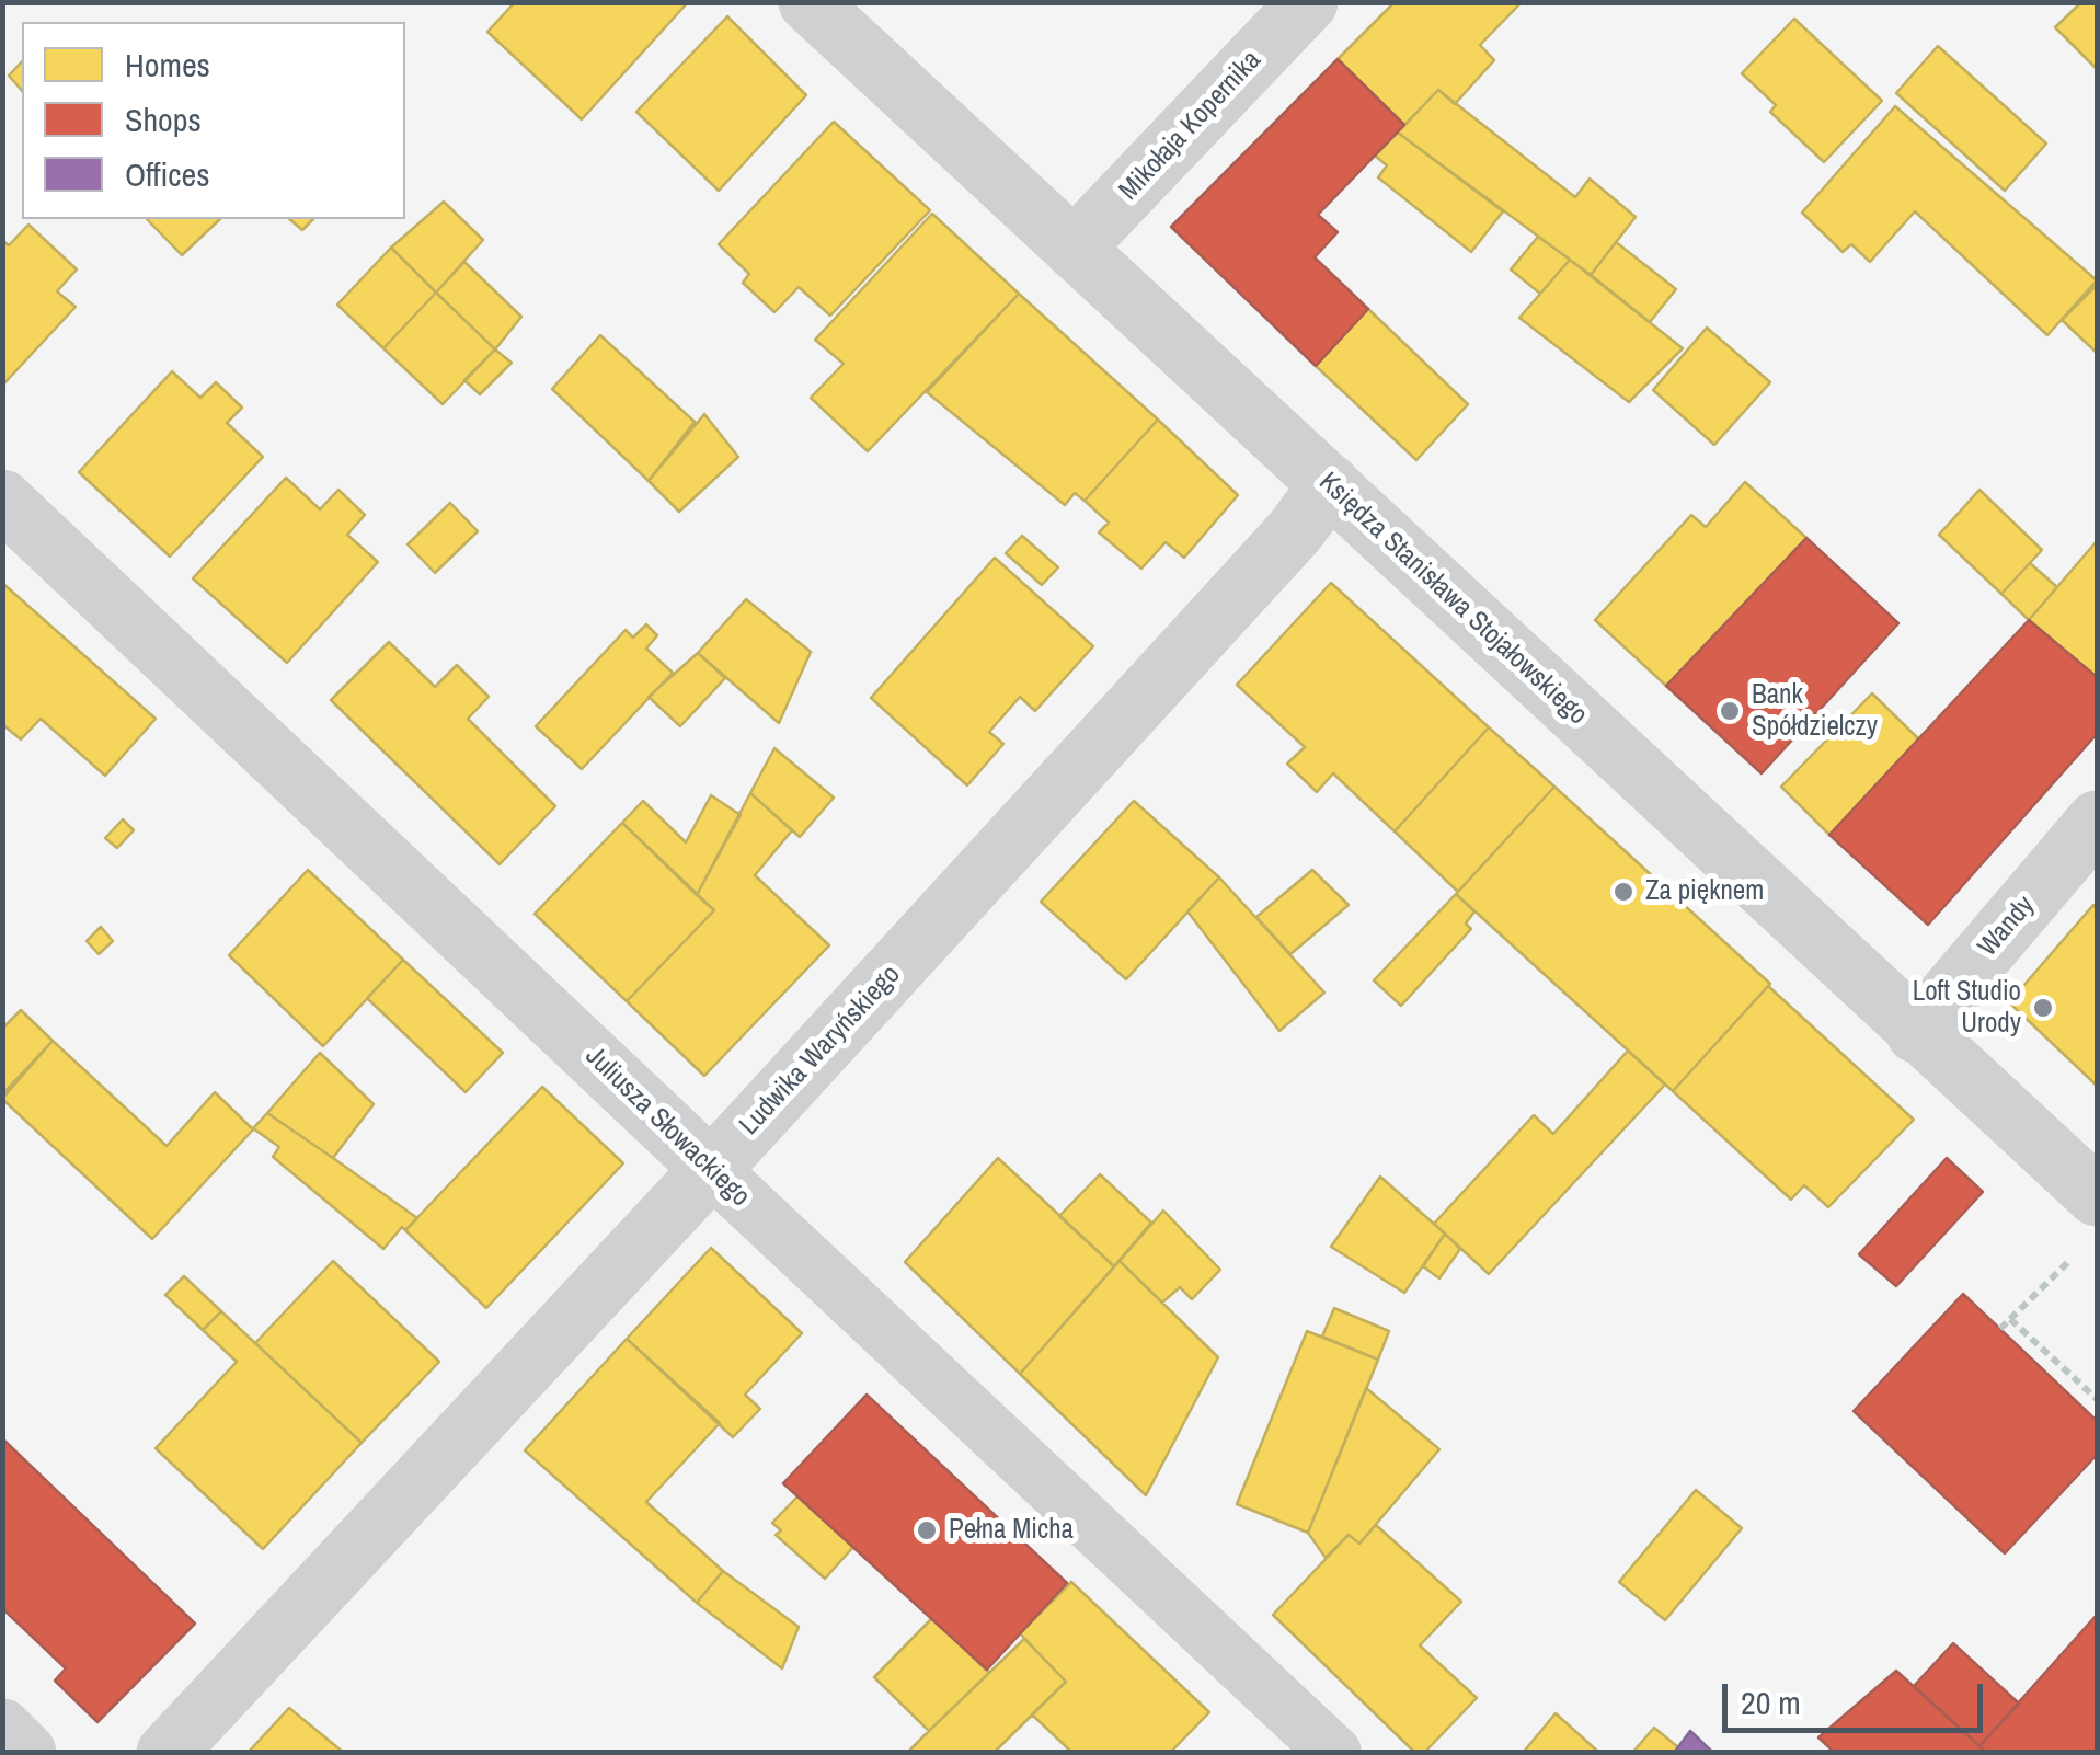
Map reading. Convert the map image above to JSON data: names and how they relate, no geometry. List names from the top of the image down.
{
  "streets": {
    "street": [
      "Mikołaja Kopernika",
      "Księdza Stanisława Stojałowskiego",
      "Wandy",
      "Ludwika Waryńskiego",
      "Juliusza Słowackiego"
    ]
  },
  "crossings": [
    ["Mikołaja Kopernika", "Księdza Stanisława Stojałowskiego"],
    ["Księdza Stanisława Stojałowskiego", "Wandy"],
    ["Księdza Stanisława Stojałowskiego", "Ludwika Waryńskiego"],
    ["Ludwika Waryńskiego", "Juliusza Słowackiego"]
  ],
  "places": [
    "Bank Spółdzielczy",
    "Za pięknem",
    "Loft Studio Urody",
    "Pełna Micha"
  ],
  "legend": ["Homes", "Shops", "Offices"],
  "scale_bar": "20 m"
}
